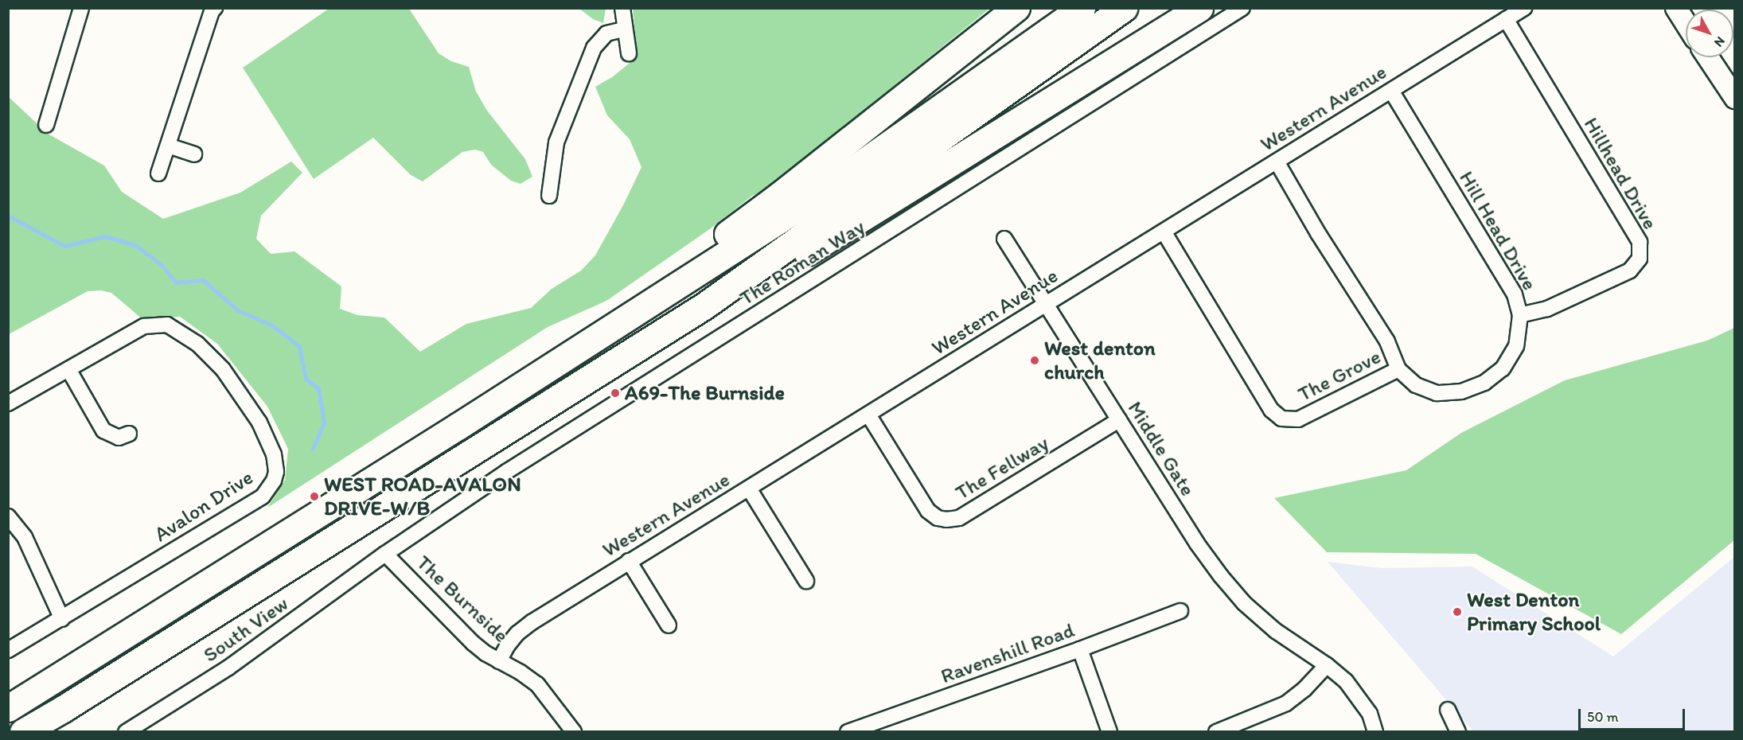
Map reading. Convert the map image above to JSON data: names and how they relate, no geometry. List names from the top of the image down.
{
  "streets": {
    "street": [
      "Western Avenue",
      "Hillhead Drive",
      "Hill Head Drive",
      "The Roman Way",
      "The Grove",
      "Middle Gate",
      "The Fellway",
      "Avalon Drive",
      "The Burnside",
      "South View",
      "Ravenshill Road"
    ]
  },
  "crossings": [
    ["Western Avenue", "Hillhead Drive"],
    ["Western Avenue", "Hill Head Drive"],
    ["Western Avenue", "The Grove"],
    ["Western Avenue", "Middle Gate"],
    ["Western Avenue", "The Fellway"],
    ["Western Avenue", "The Burnside"],
    ["Hillhead Drive", "Hill Head Drive"],
    ["Hill Head Drive", "The Grove"],
    ["The Roman Way", "The Burnside"],
    ["The Roman Way", "South View"],
    ["Middle Gate", "The Fellway"],
    ["The Burnside", "South View"]
  ],
  "places": [
    "West denton church",
    "A69-The Burnside",
    "WEST ROAD-AVALON DRIVE-W/B",
    "West Denton Primary School"
  ],
  "scale_bar": "50 m",
  "north": "bottom right"
}
